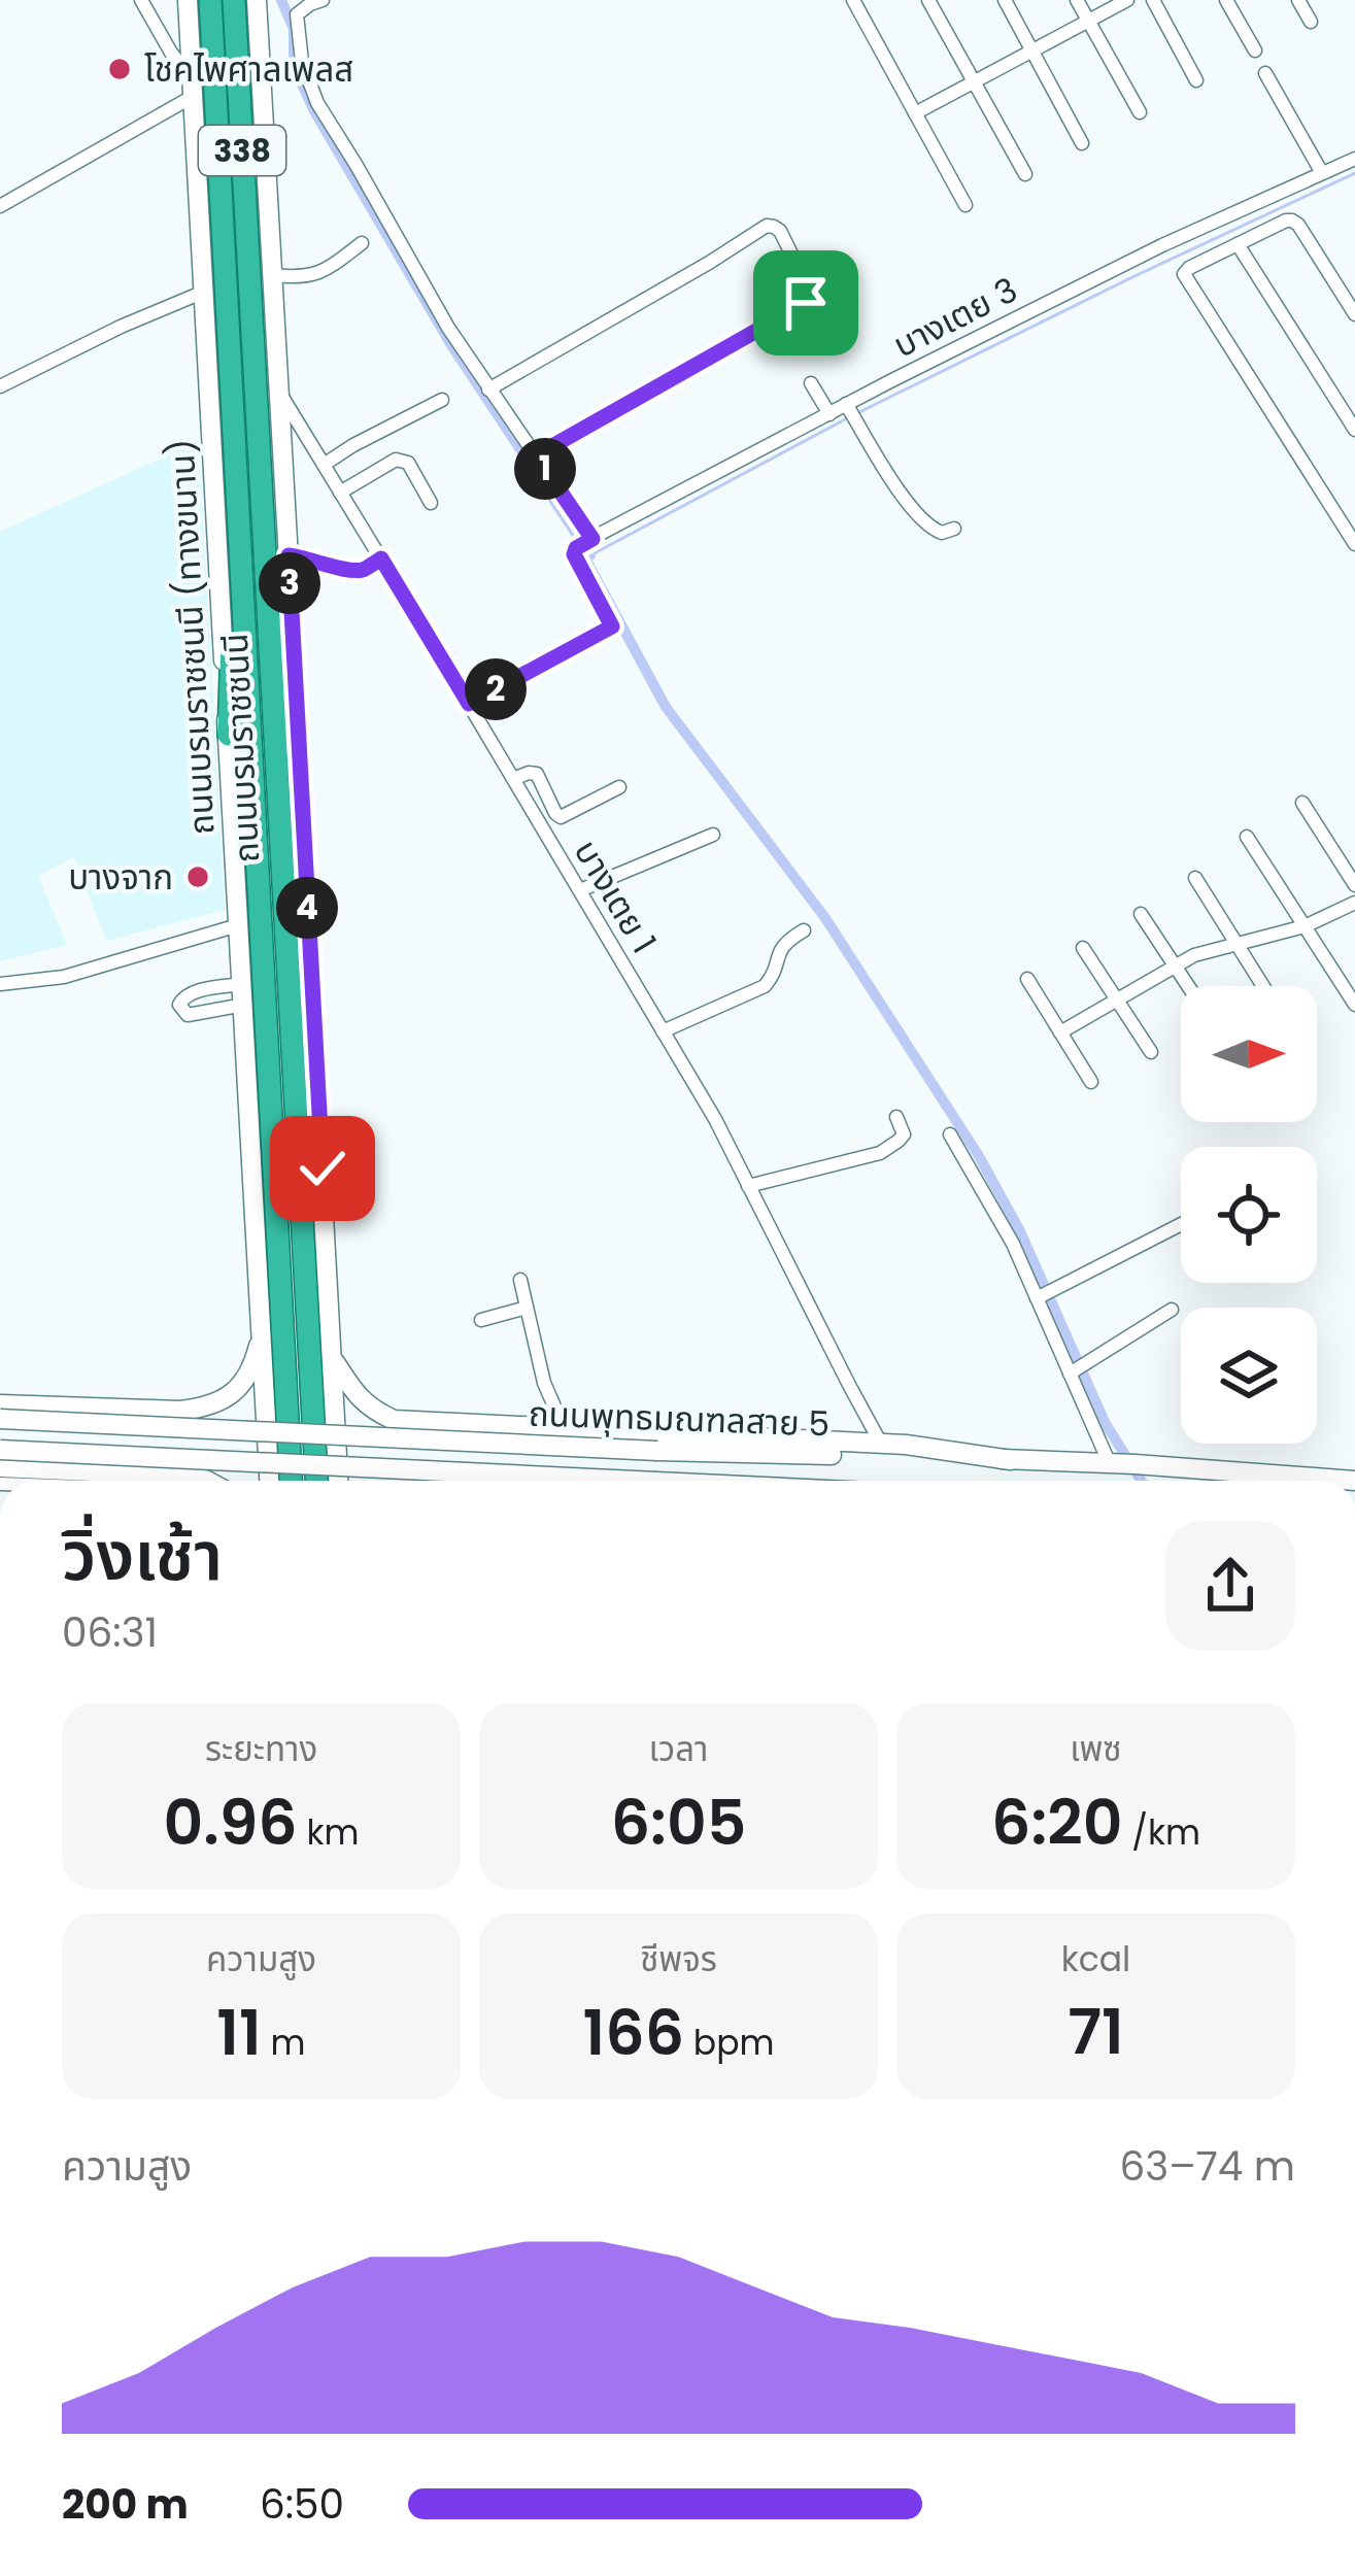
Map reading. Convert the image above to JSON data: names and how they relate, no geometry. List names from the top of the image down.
{
  "streets": {
    "highway": ["338", "ถนนบรมราชชนนี"],
    "main road": ["ถนนบรมราชชนนี (ทางขนาน)", "ถนนพุทธมณฑลสาย 5"],
    "street": ["บางเตย 3", "บางเตย 1"]
  },
  "crossings": [
    ["338", "บางเตย 1"]
  ],
  "places": ["โชคไพศาลเพลส", "บางจาก"],
  "north": "right",
  "page": {
    "pins": [
      "1",
      "3",
      "2",
      "4"
    ],
    "heading": ["วิ่งเช้า", "06:31"],
    "stats": [
      ["ระยะทาง", "0.96 km"],
      ["เวลา", "6:05"],
      ["เพซ", "6:20 /km"],
      ["ความสูง", "11 m"],
      ["ชีพจร", "166 bpm"],
      ["kcal", "71"]
    ],
    "chart": ["ความสูง", "63–74 m"],
    "list": [
      {
        "name": "200 m",
        "note": "6:50"
      }
    ]
  }
}
